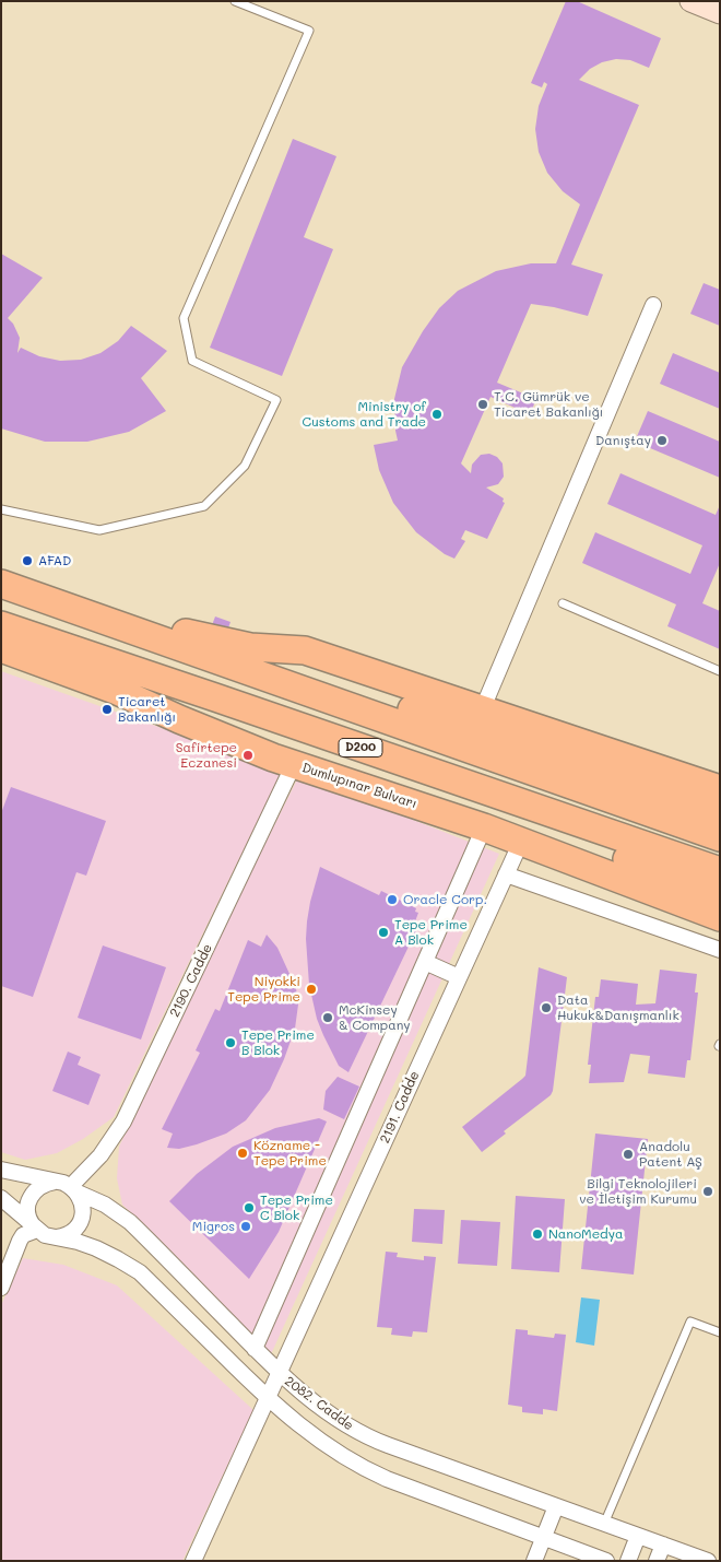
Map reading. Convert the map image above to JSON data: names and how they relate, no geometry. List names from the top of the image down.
{
  "streets": {
    "highway": ["D200", "Dumlupınar Bulvarı"],
    "street": ["2190. Cadde", "2191. Cadde", "2082. Cadde"]
  },
  "crossings": [
    ["Dumlupınar Bulvarı", "2190. Cadde"],
    ["Dumlupınar Bulvarı", "2191. Cadde"],
    ["2190. Cadde", "2082. Cadde"],
    ["2191. Cadde", "2082. Cadde"]
  ],
  "places": [
    "T.C. Gümrük ve Ticaret Bakanlığı",
    "Ministry of Customs and Trade",
    "Danıştay",
    "AFAD",
    "Ticaret Bakanlığı",
    "Safirtepe Eczanesi",
    "Oracle Corp.",
    "Tepe Prime A Blok",
    "Niyokki Tepe Prime",
    "Data Hukuk&Danışmanlık",
    "McKinsey & Company",
    "Tepe Prime B Blok",
    "Közname - Tepe Prime",
    "Anadolu Patent AŞ",
    "Bilgi Teknolojileri ve İletişim Kurumu",
    "Tepe Prime C Blok",
    "Migros",
    "NanoMedya"
  ]
}
